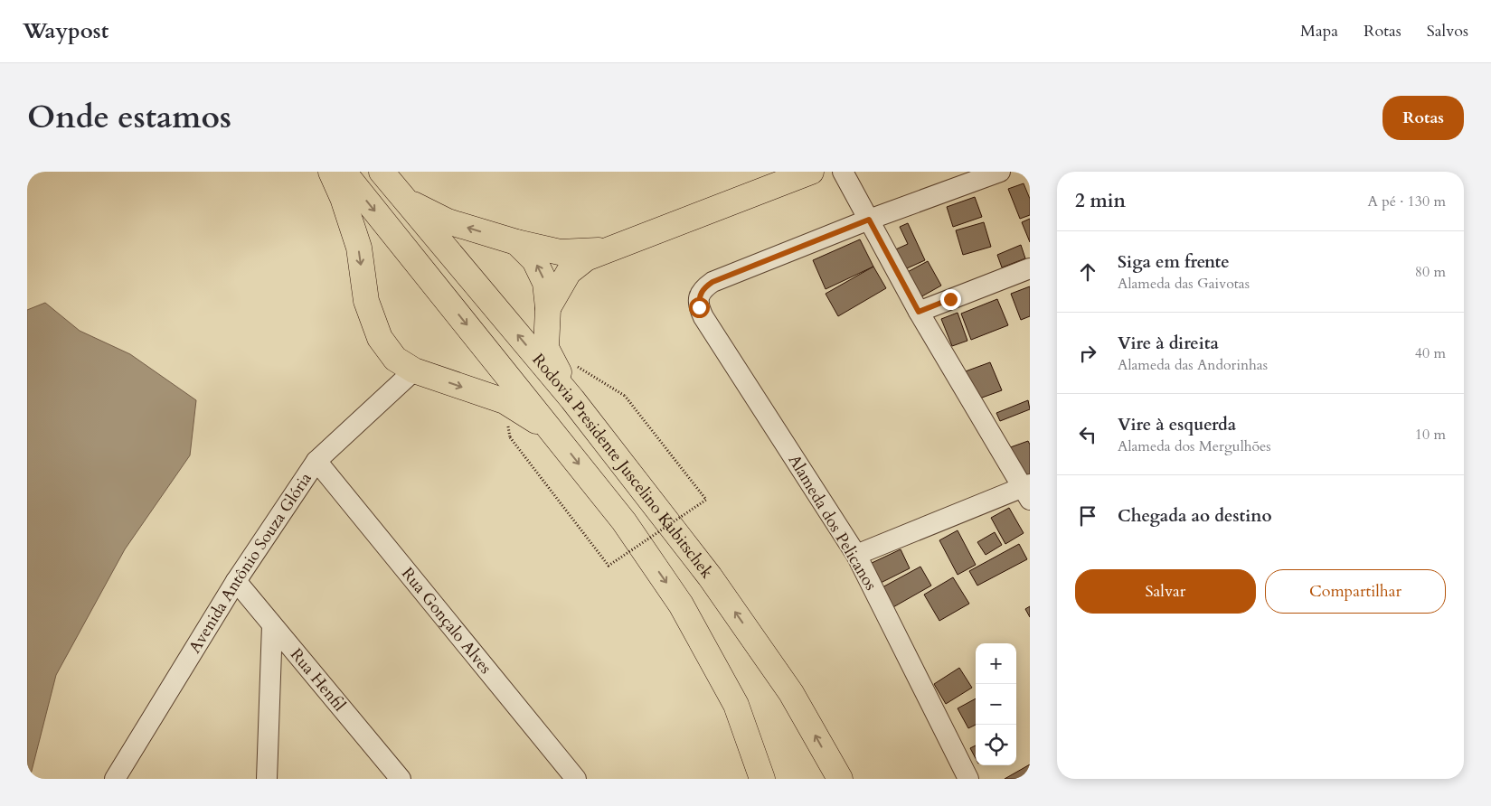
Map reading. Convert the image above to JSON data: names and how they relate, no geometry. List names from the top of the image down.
{
  "streets": {
    "highway": ["Rodovia Presidente Juscelino Kubitschek"],
    "street": [
      "Alameda dos Pelicanos",
      "Avenida Antônio Souza Glória",
      "Rua Gonçalo Alves",
      "Rua Henfil"
    ]
  },
  "crossings": [
    ["Avenida Antônio Souza Glória", "Rua Gonçalo Alves"],
    ["Avenida Antônio Souza Glória", "Rua Henfil"]
  ],
  "page": {
    "header": "Waypost",
    "nav": ["Mapa", "Rotas", "Salvos"],
    "title": "Onde estamos",
    "buttons": [
      "Rotas",
      ["Salvar", "Compartilhar"]
    ],
    "heading": ["2 min", "A pé · 130 m"],
    "list": [
      ["Siga em frente", "Alameda das Gaivotas", "80 m"],
      ["Vire à direita", "Alameda das Andorinhas", "40 m"],
      ["Vire à esquerda", "Alameda dos Mergulhões", "10 m"],
      "Chegada ao destino"
    ],
    "map_buttons": ["+", "−"]
  }
}
